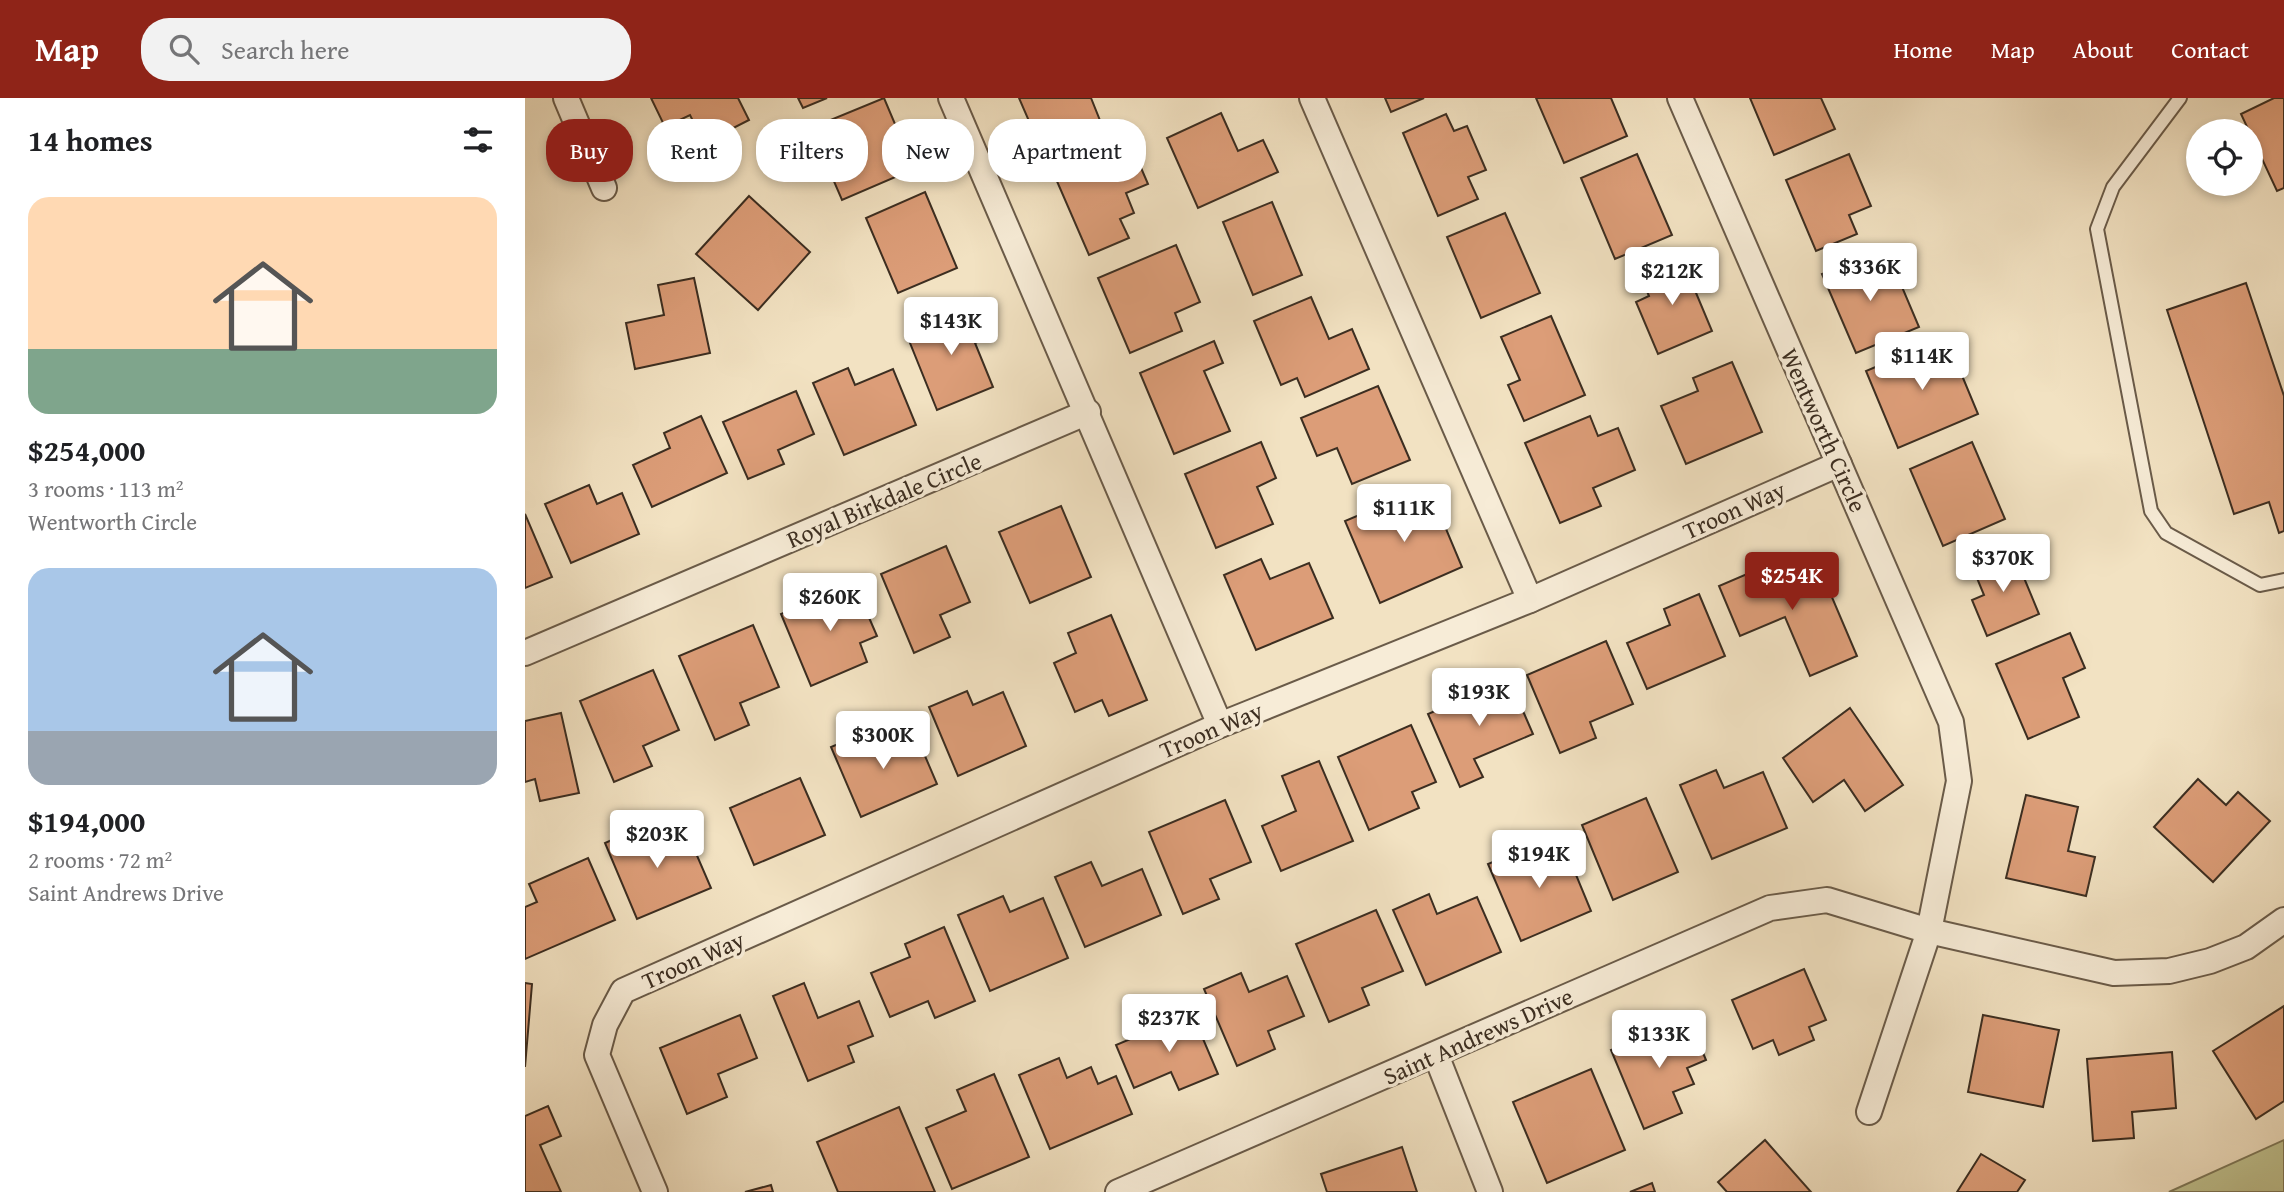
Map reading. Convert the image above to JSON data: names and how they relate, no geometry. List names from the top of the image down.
{
  "streets": {
    "street": [
      "Wentworth Circle",
      "Royal Birkdale Circle",
      "Troon Way",
      "Saint Andrews Drive"
    ]
  },
  "crossings": [
    ["Wentworth Circle", "Troon Way"],
    ["Wentworth Circle", "Saint Andrews Drive"]
  ],
  "page": {
    "header": "Map",
    "search": "Search here",
    "nav": [
      "Home",
      "Map",
      "About",
      "Contact"
    ],
    "heading": "14 homes",
    "chip": [
      "Buy",
      "Rent",
      "Filters",
      "New",
      "Apartment"
    ],
    "list": [
      {
        "name": "$254,000",
        "note": "3 rooms · 113 m² · Wentworth Circle"
      },
      {
        "name": "$194,000",
        "note": "2 rooms · 72 m² · Saint Andrews Drive"
      }
    ],
    "price": [
      "$336K",
      "$212K",
      "$143K",
      "$114K",
      "$111K",
      "$370K",
      "$254K",
      "$260K",
      "$193K",
      "$300K",
      "$203K",
      "$194K",
      "$237K",
      "$133K"
    ]
  }
}
